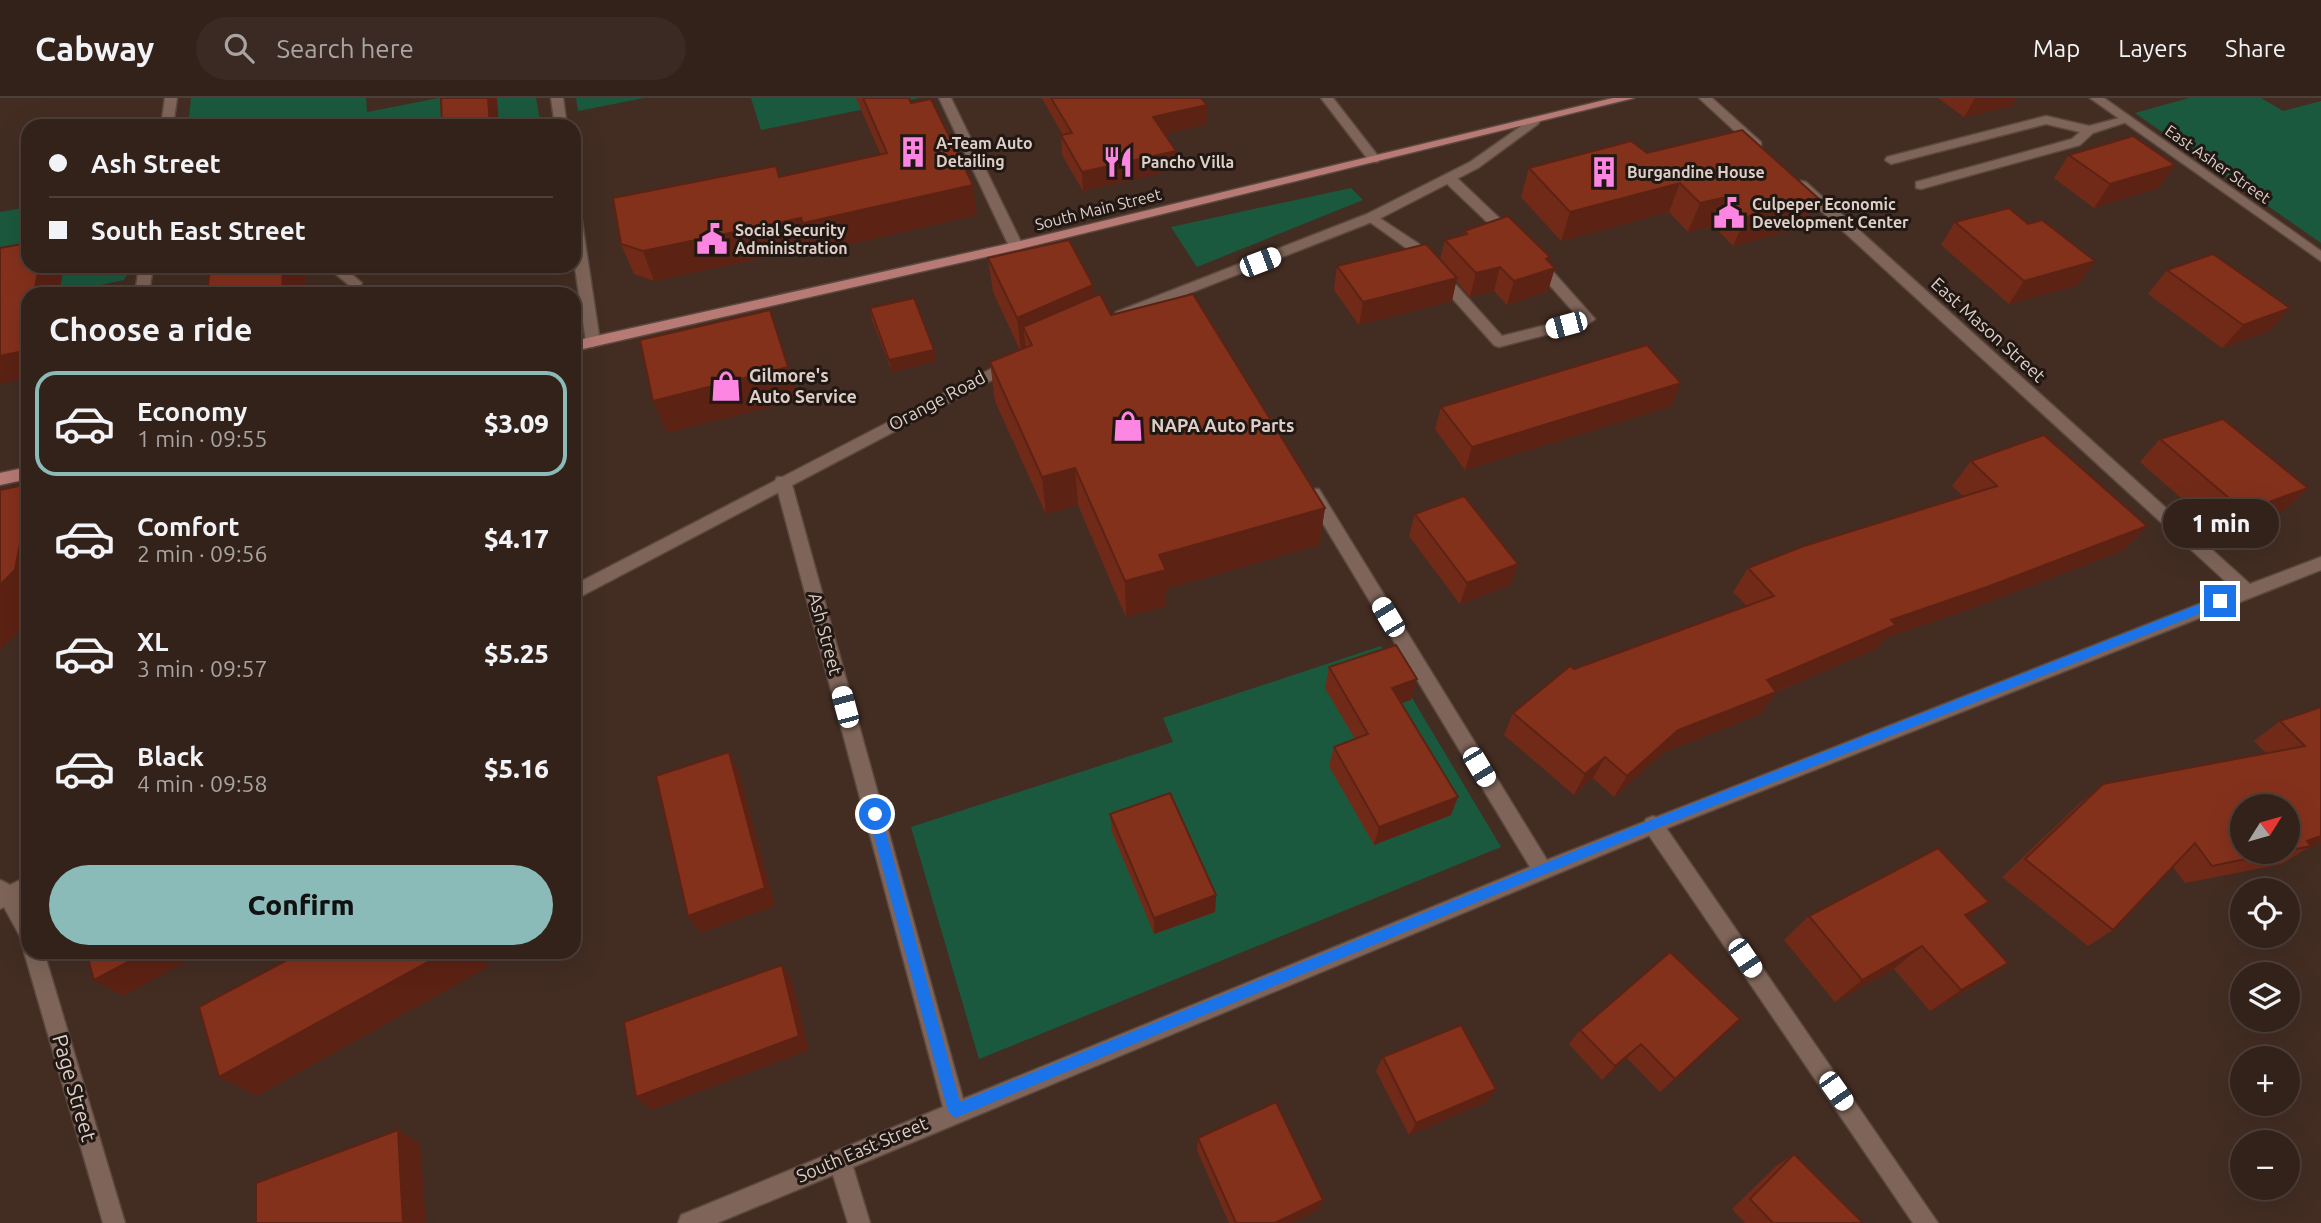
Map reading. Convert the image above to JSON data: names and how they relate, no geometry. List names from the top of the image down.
{
  "streets": {
    "main road": ["South Main Street"],
    "street": [
      "East Asher Street",
      "East Mason Street",
      "Orange Road",
      "Ash Street",
      "Page Street",
      "South East Street"
    ]
  },
  "crossings": [
    ["East Mason Street", "South East Street"],
    ["Orange Road", "Ash Street"],
    ["Ash Street", "South East Street"]
  ],
  "places": {
    "building": ["A-Team Auto Detailing", "Burgandine House"],
    "restaurant": ["Pancho Villa"],
    "public building": ["Culpeper Economic Development Center", "Social Security Administration"],
    "shop": ["Gilmore's Auto Service", "NAPA Auto Parts"]
  },
  "north": "top right",
  "page": {
    "header": "Cabway",
    "search": "Search here",
    "nav": ["Map", "Layers", "Share"],
    "banner": ["Ash Street", "South East Street"],
    "heading": "Choose a ride",
    "list": [
      {
        "name": "Economy",
        "note": "1 min · 09:55",
        "value": "$3.09"
      },
      {
        "name": "Comfort",
        "note": "2 min · 09:56",
        "value": "$4.17"
      },
      {
        "name": "XL",
        "note": "3 min · 09:57",
        "value": "$5.25"
      },
      {
        "name": "Black",
        "note": "4 min · 09:58",
        "value": "$5.16"
      }
    ],
    "bubble": "1 min",
    "map_buttons": ["+", "−"],
    "buttons": "Confirm"
  }
}
